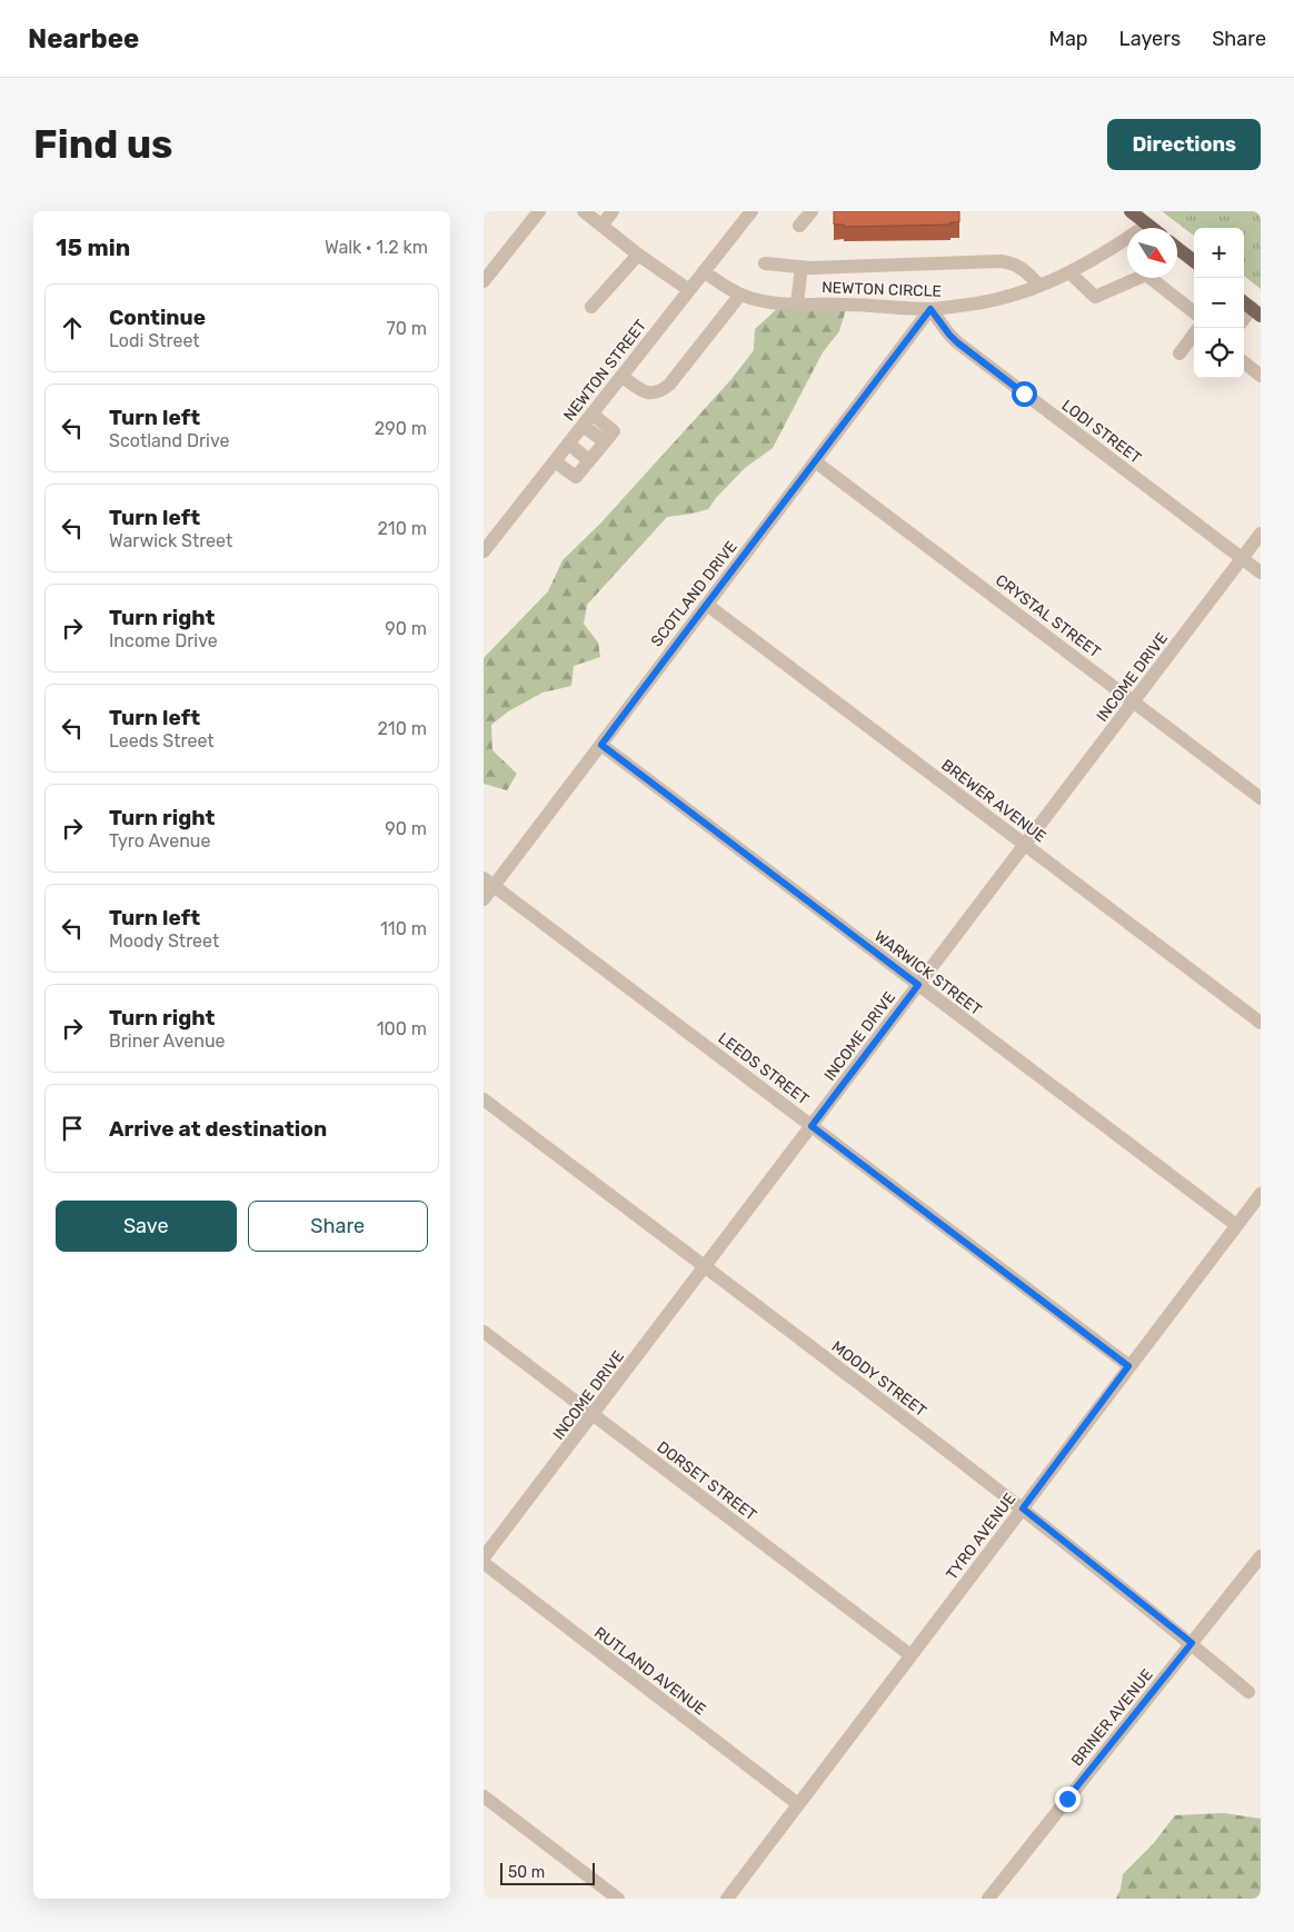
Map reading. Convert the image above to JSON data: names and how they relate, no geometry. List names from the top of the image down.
{
  "streets": {
    "street": [
      "NEWTON CIRCLE",
      "NEWTON STREET",
      "LODI STREET",
      "SCOTLAND DRIVE",
      "CRYSTAL STREET",
      "INCOME DRIVE",
      "BREWER AVENUE",
      "WARWICK STREET",
      "LEEDS STREET",
      "MOODY STREET",
      "DORSET STREET",
      "TYRO AVENUE",
      "RUTLAND AVENUE",
      "BRINER AVENUE"
    ]
  },
  "crossings": [
    ["NEWTON CIRCLE", "NEWTON STREET"],
    ["NEWTON CIRCLE", "LODI STREET"],
    ["NEWTON CIRCLE", "SCOTLAND DRIVE"],
    ["LODI STREET", "SCOTLAND DRIVE"],
    ["LODI STREET", "INCOME DRIVE"],
    ["SCOTLAND DRIVE", "CRYSTAL STREET"],
    ["SCOTLAND DRIVE", "BREWER AVENUE"],
    ["SCOTLAND DRIVE", "WARWICK STREET"],
    ["SCOTLAND DRIVE", "LEEDS STREET"],
    ["CRYSTAL STREET", "INCOME DRIVE"],
    ["INCOME DRIVE", "BREWER AVENUE"],
    ["INCOME DRIVE", "WARWICK STREET"],
    ["INCOME DRIVE", "LEEDS STREET"],
    ["INCOME DRIVE", "MOODY STREET"],
    ["INCOME DRIVE", "DORSET STREET"],
    ["WARWICK STREET", "TYRO AVENUE"],
    ["LEEDS STREET", "TYRO AVENUE"],
    ["MOODY STREET", "TYRO AVENUE"],
    ["MOODY STREET", "BRINER AVENUE"],
    ["DORSET STREET", "TYRO AVENUE"],
    ["TYRO AVENUE", "RUTLAND AVENUE"]
  ],
  "scale_bar": "50 m",
  "north": "bottom right",
  "page": {
    "header": "Nearbee",
    "nav": ["Map", "Layers", "Share"],
    "buttons": [
      "Directions",
      ["Save", "Share"]
    ],
    "title": "Find us",
    "heading": ["15 min", "Walk · 1.2 km"],
    "map_buttons": ["+", "−"],
    "list": [
      ["Continue", "Lodi Street", "70 m"],
      ["Turn left", "Scotland Drive", "290 m"],
      ["Turn left", "Warwick Street", "210 m"],
      ["Turn right", "Income Drive", "90 m"],
      ["Turn left", "Leeds Street", "210 m"],
      ["Turn right", "Tyro Avenue", "90 m"],
      ["Turn left", "Moody Street", "110 m"],
      ["Turn right", "Briner Avenue", "100 m"],
      "Arrive at destination"
    ],
    "scale": "50 m"
  }
}
